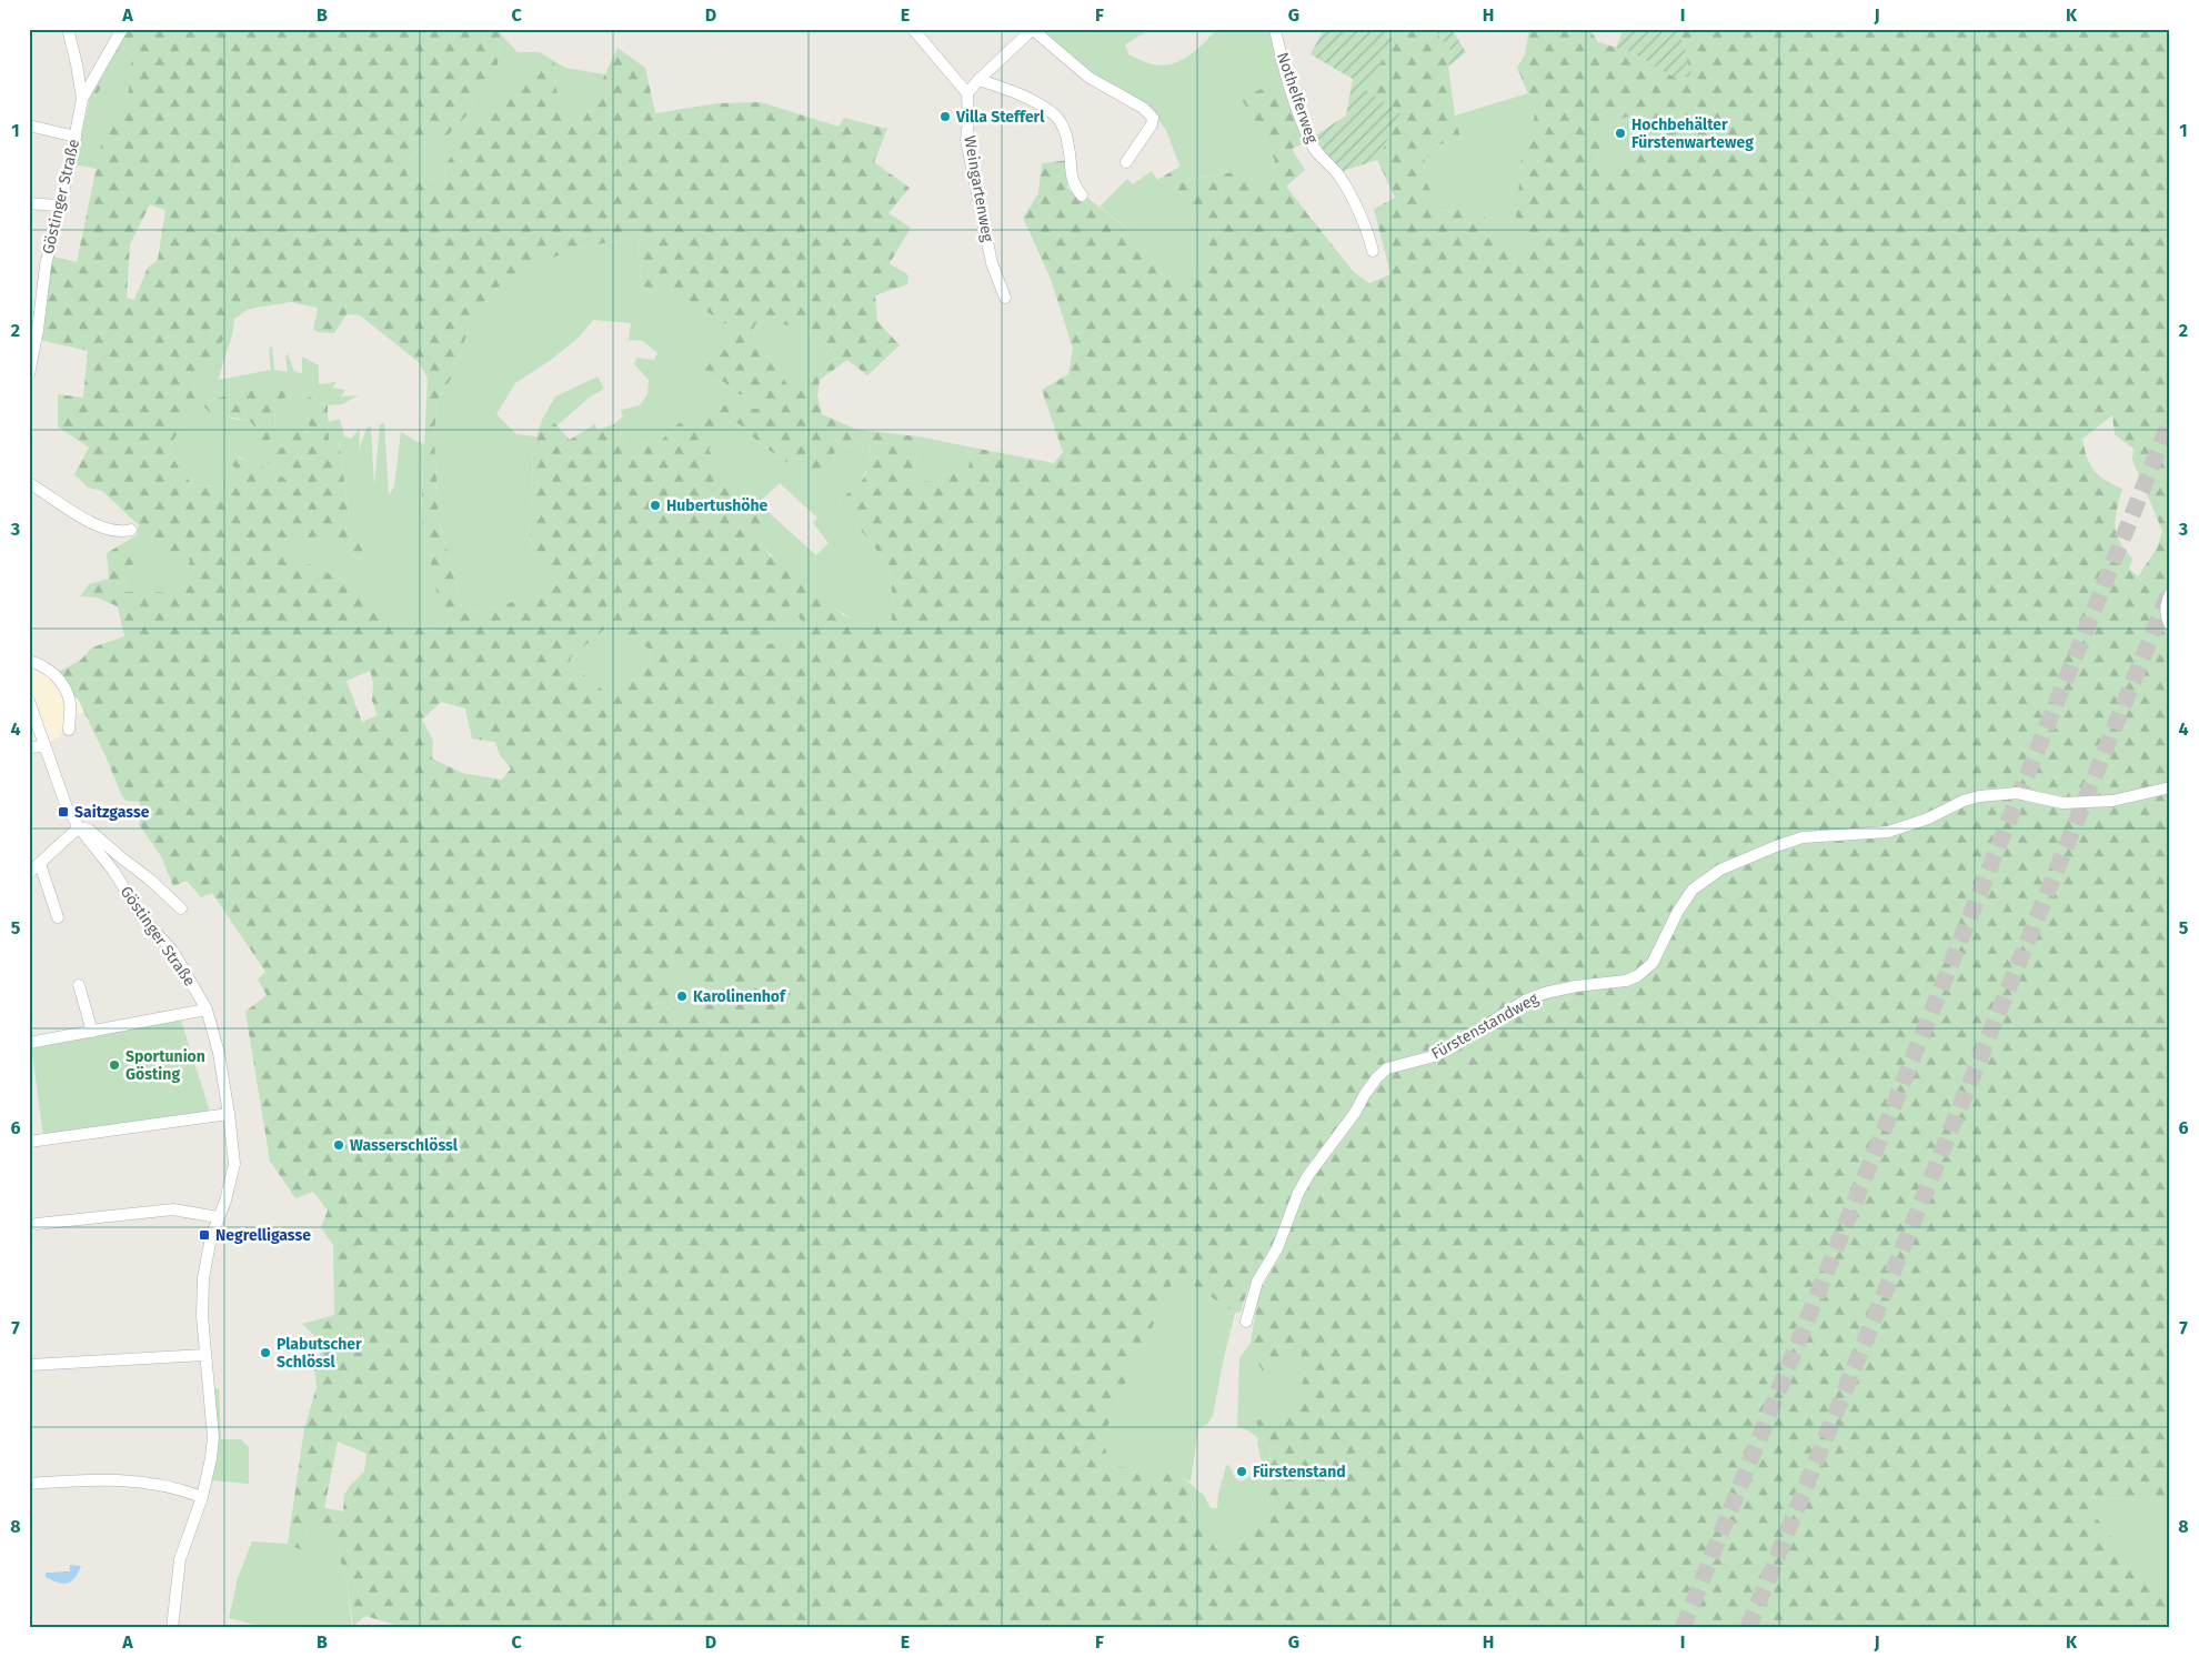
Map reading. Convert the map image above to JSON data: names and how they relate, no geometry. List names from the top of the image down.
{
  "streets": {
    "street": [
      "Nothelferweg",
      "Weingartenweg",
      "Göstinger Straße",
      "Fürstenstandweg"
    ]
  },
  "places": {
    "other": [
      "Villa Stefferl",
      "Hochbehälter Fürstenwarteweg",
      "Hubertushöhe",
      "Karolinenhof",
      "Sportunion Gösting",
      "Wasserschlössl",
      "Plabutscher Schlössl",
      "Fürstenstand"
    ],
    "transit": ["Saitzgasse", "Negrelligasse"]
  },
  "grid": {
    "columns": [
      "A",
      "B",
      "C",
      "D",
      "E",
      "F",
      "G",
      "H",
      "I",
      "J",
      "K"
    ],
    "rows": [
      "1",
      "2",
      "3",
      "4",
      "5",
      "6",
      "7",
      "8"
    ]
  }
}
